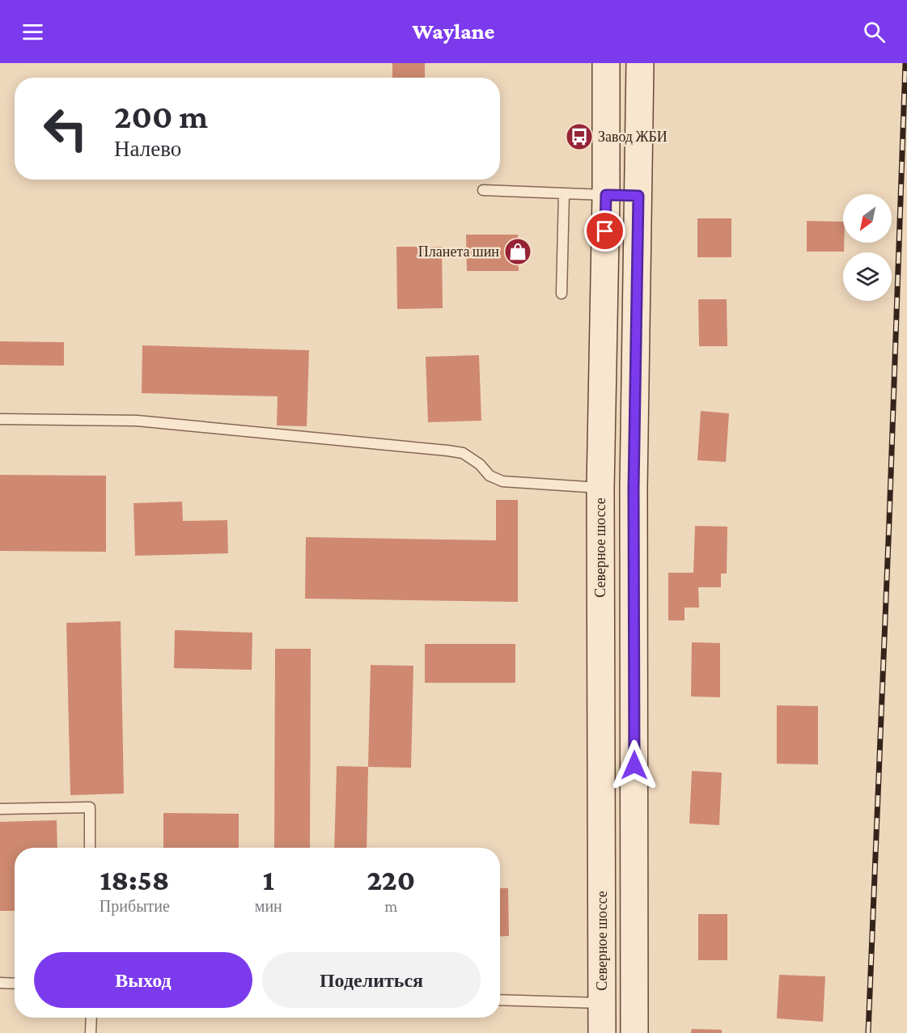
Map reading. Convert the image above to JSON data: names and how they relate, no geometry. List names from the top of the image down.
{
  "streets": {
    "main road": ["Северное шоссе"]
  },
  "places": {
    "bus stop": ["Завод ЖБИ"],
    "shop": ["Планета шин"]
  },
  "north": "bottom left",
  "page": {
    "header": "Waylane",
    "turn": ["200 m", "Налево"],
    "eta": [
      "18:58",
      "Прибытие",
      "1",
      "мин",
      "220",
      "m"
    ],
    "buttons": ["Выход", "Поделиться"]
  }
}
